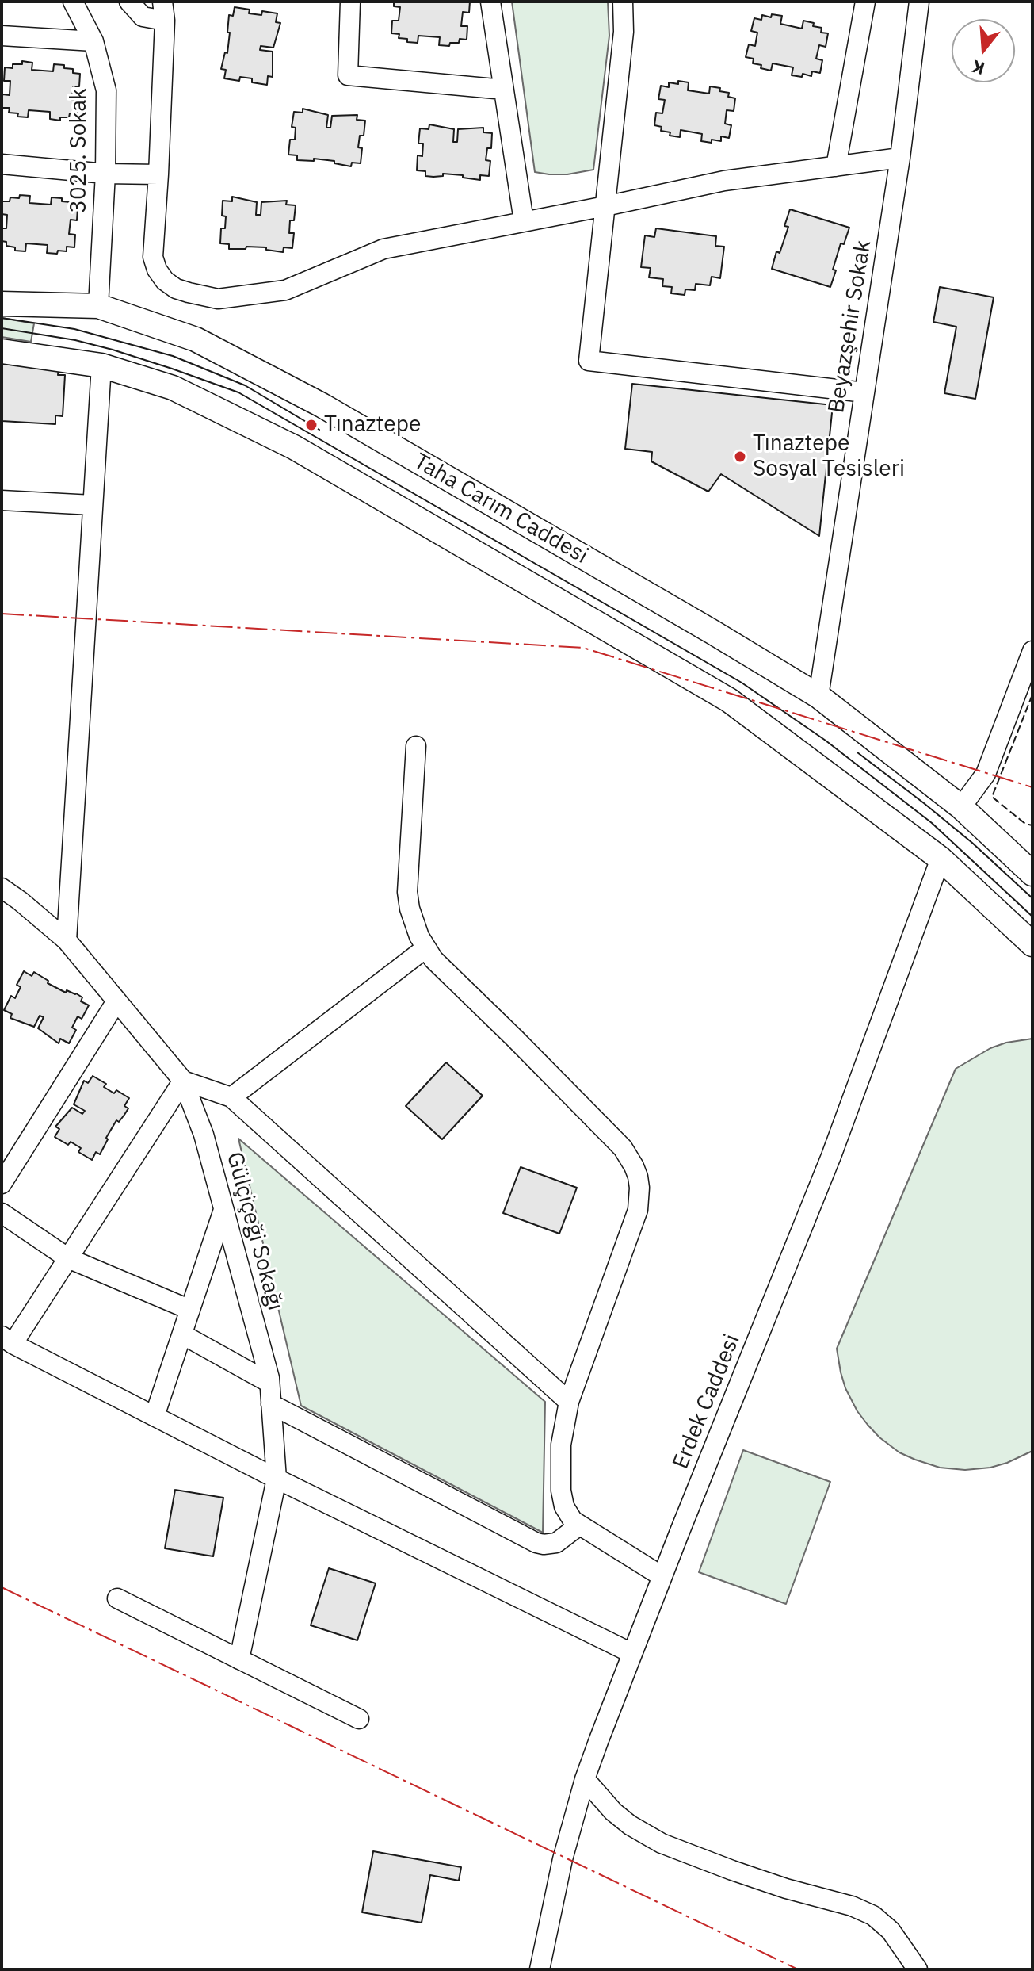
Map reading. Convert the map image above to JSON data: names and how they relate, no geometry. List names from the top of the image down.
{
  "streets": {
    "main road": ["Taha Carım Caddesi"],
    "street": [
      "3025. Sokak",
      "Beyazşehir Sokak",
      "Gülçiçeği Sokağı",
      "Erdek Caddesi"
    ]
  },
  "crossings": [
    ["3025. Sokak", "Taha Carım Caddesi"],
    ["Beyazşehir Sokak", "Taha Carım Caddesi"]
  ],
  "places": ["Tınaztepe", "Tınaztepe Sosyal Tesisleri"],
  "north": "bottom"
}
